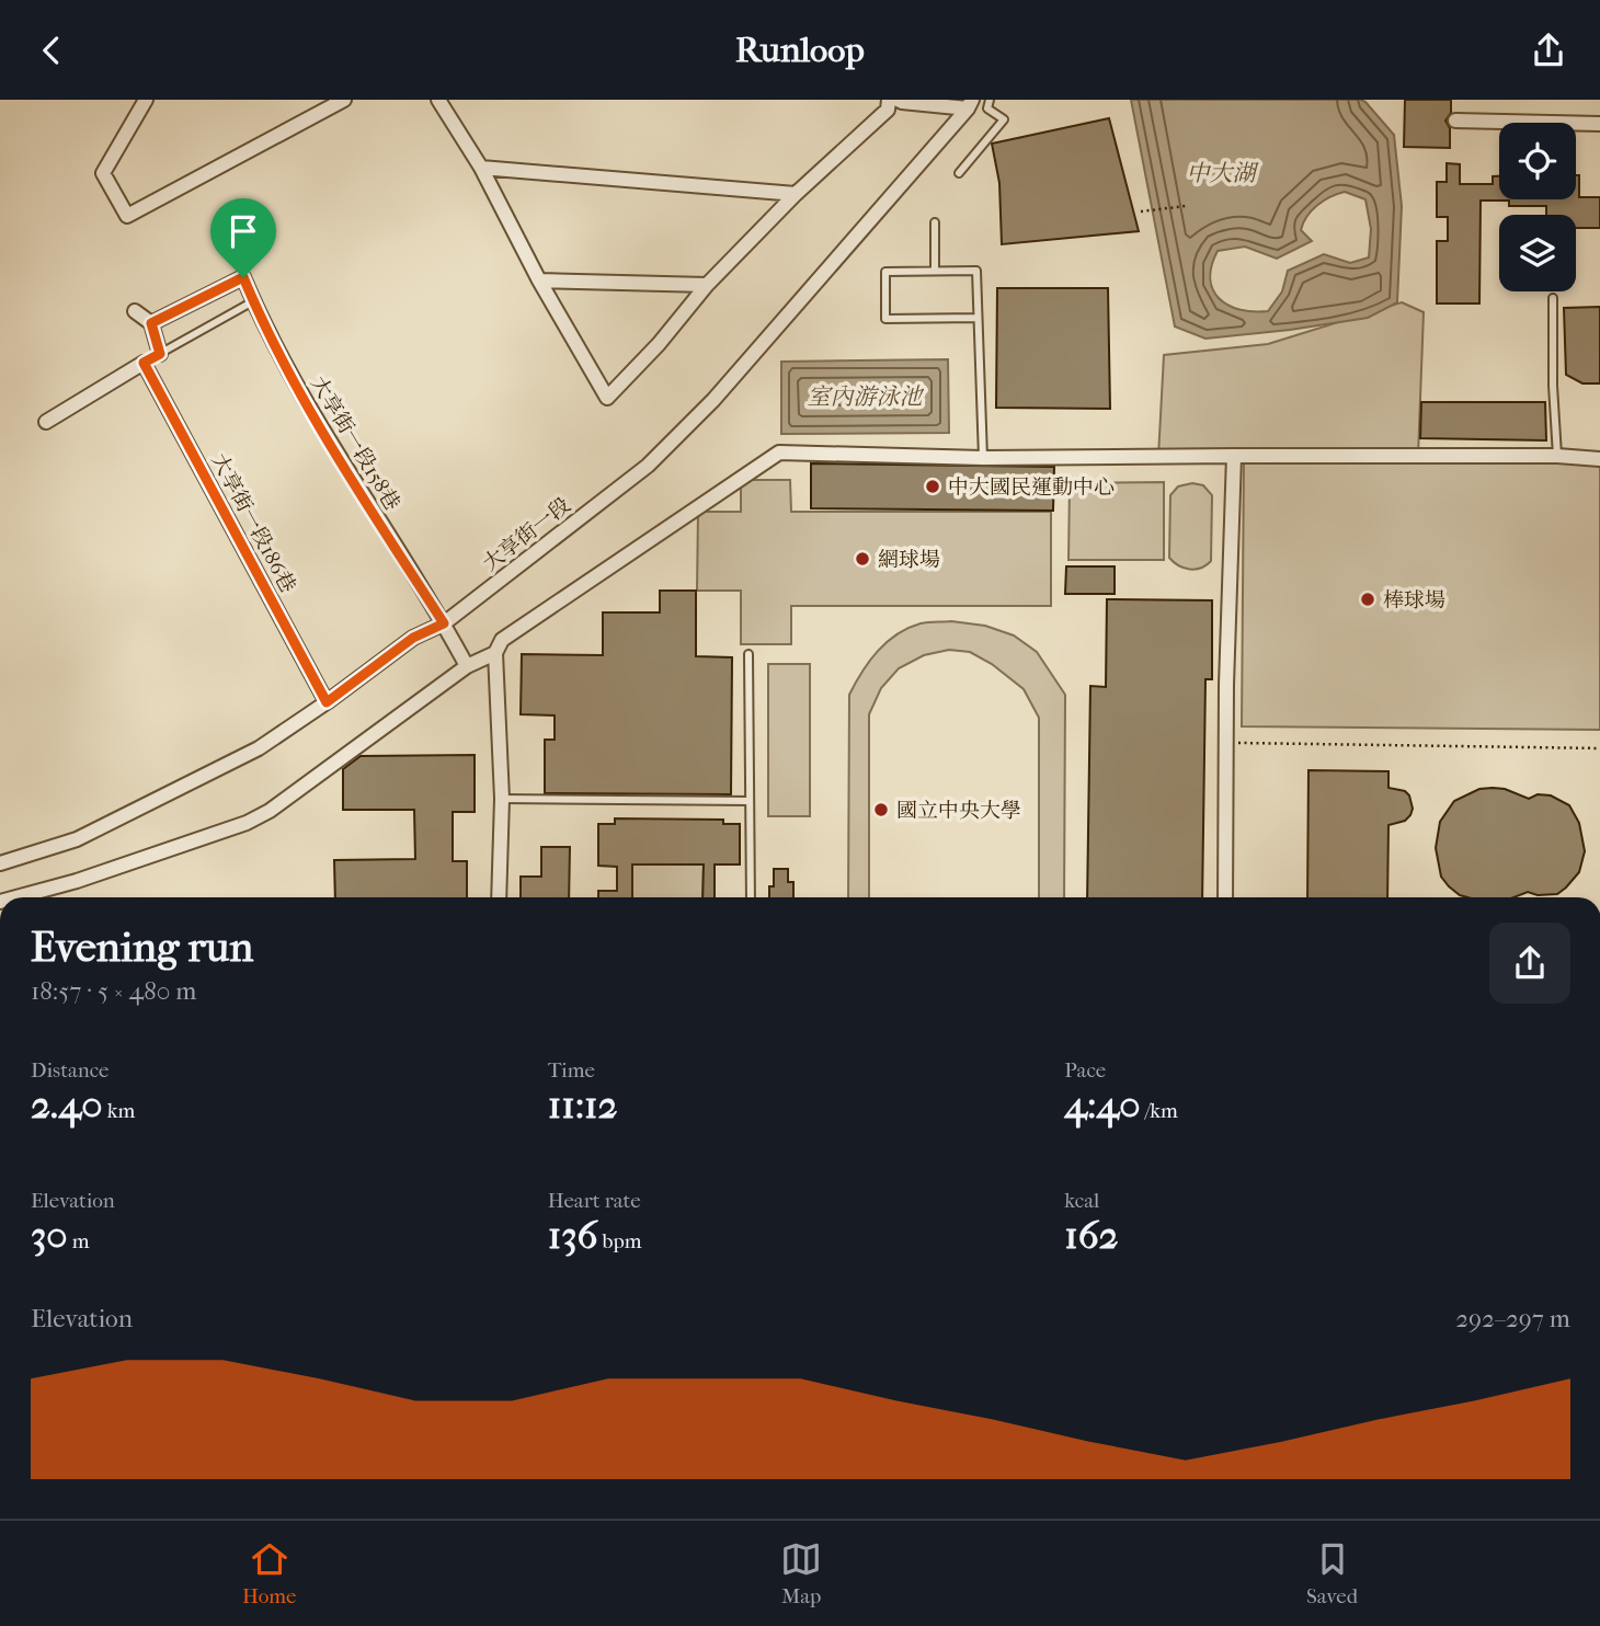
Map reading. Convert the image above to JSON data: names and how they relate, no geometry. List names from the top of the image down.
{
  "streets": {
    "street": ["大享街一段158巷", "大享街一段186巷", "大享街一段"]
  },
  "crossings": [
    ["大享街一段158巷", "大享街一段"],
    ["大享街一段186巷", "大享街一段"]
  ],
  "water": ["中大湖", "室內游泳池"],
  "places": [
    "中大國民運動中心",
    "網球場",
    "棒球場",
    "國立中央大學"
  ],
  "page": {
    "header": "Runloop",
    "heading": ["Evening run", "18:57 · 5 × 480 m"],
    "stats": [
      ["Distance", "2.40 km"],
      ["Time", "11:12"],
      ["Pace", "4:40 /km"],
      ["Elevation", "30 m"],
      ["Heart rate", "136 bpm"],
      ["kcal", "162"]
    ],
    "chart": ["Elevation", "292–297 m"],
    "tabs": ["Home", "Map", "Saved"]
  }
}
